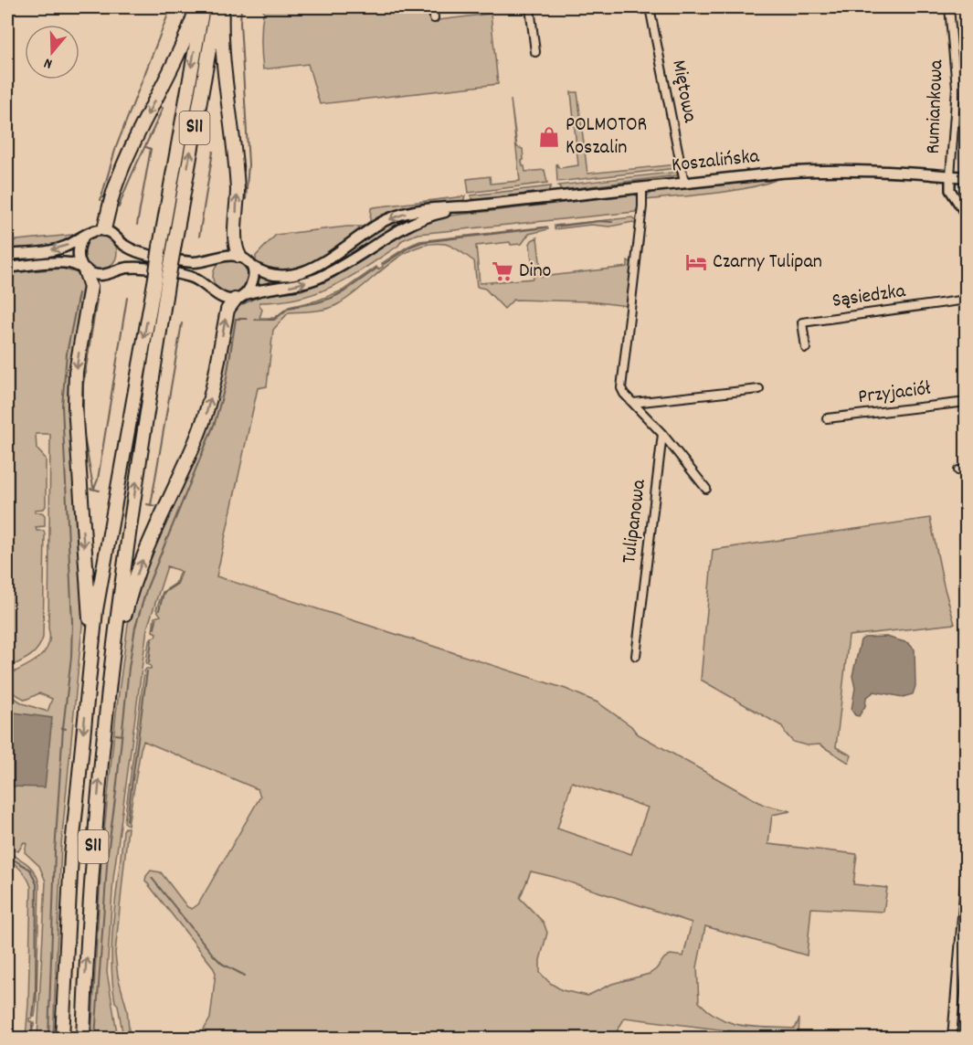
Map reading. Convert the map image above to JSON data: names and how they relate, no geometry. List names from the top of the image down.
{
  "streets": {
    "highway": ["S11"],
    "main road": ["Koszalińska"],
    "street": [
      "Miętowa",
      "Rumiankowa",
      "Sąsiedzka",
      "Przyjaciół",
      "Tulipanowa"
    ]
  },
  "crossings": [
    ["Miętowa", "Koszalińska"],
    ["Rumiankowa", "Koszalińska"]
  ],
  "places": {
    "shop": ["POLMOTOR Koszalin"],
    "hotel": ["Czarny Tulipan"],
    "supermarket": ["Dino"]
  },
  "north": "bottom"
}
